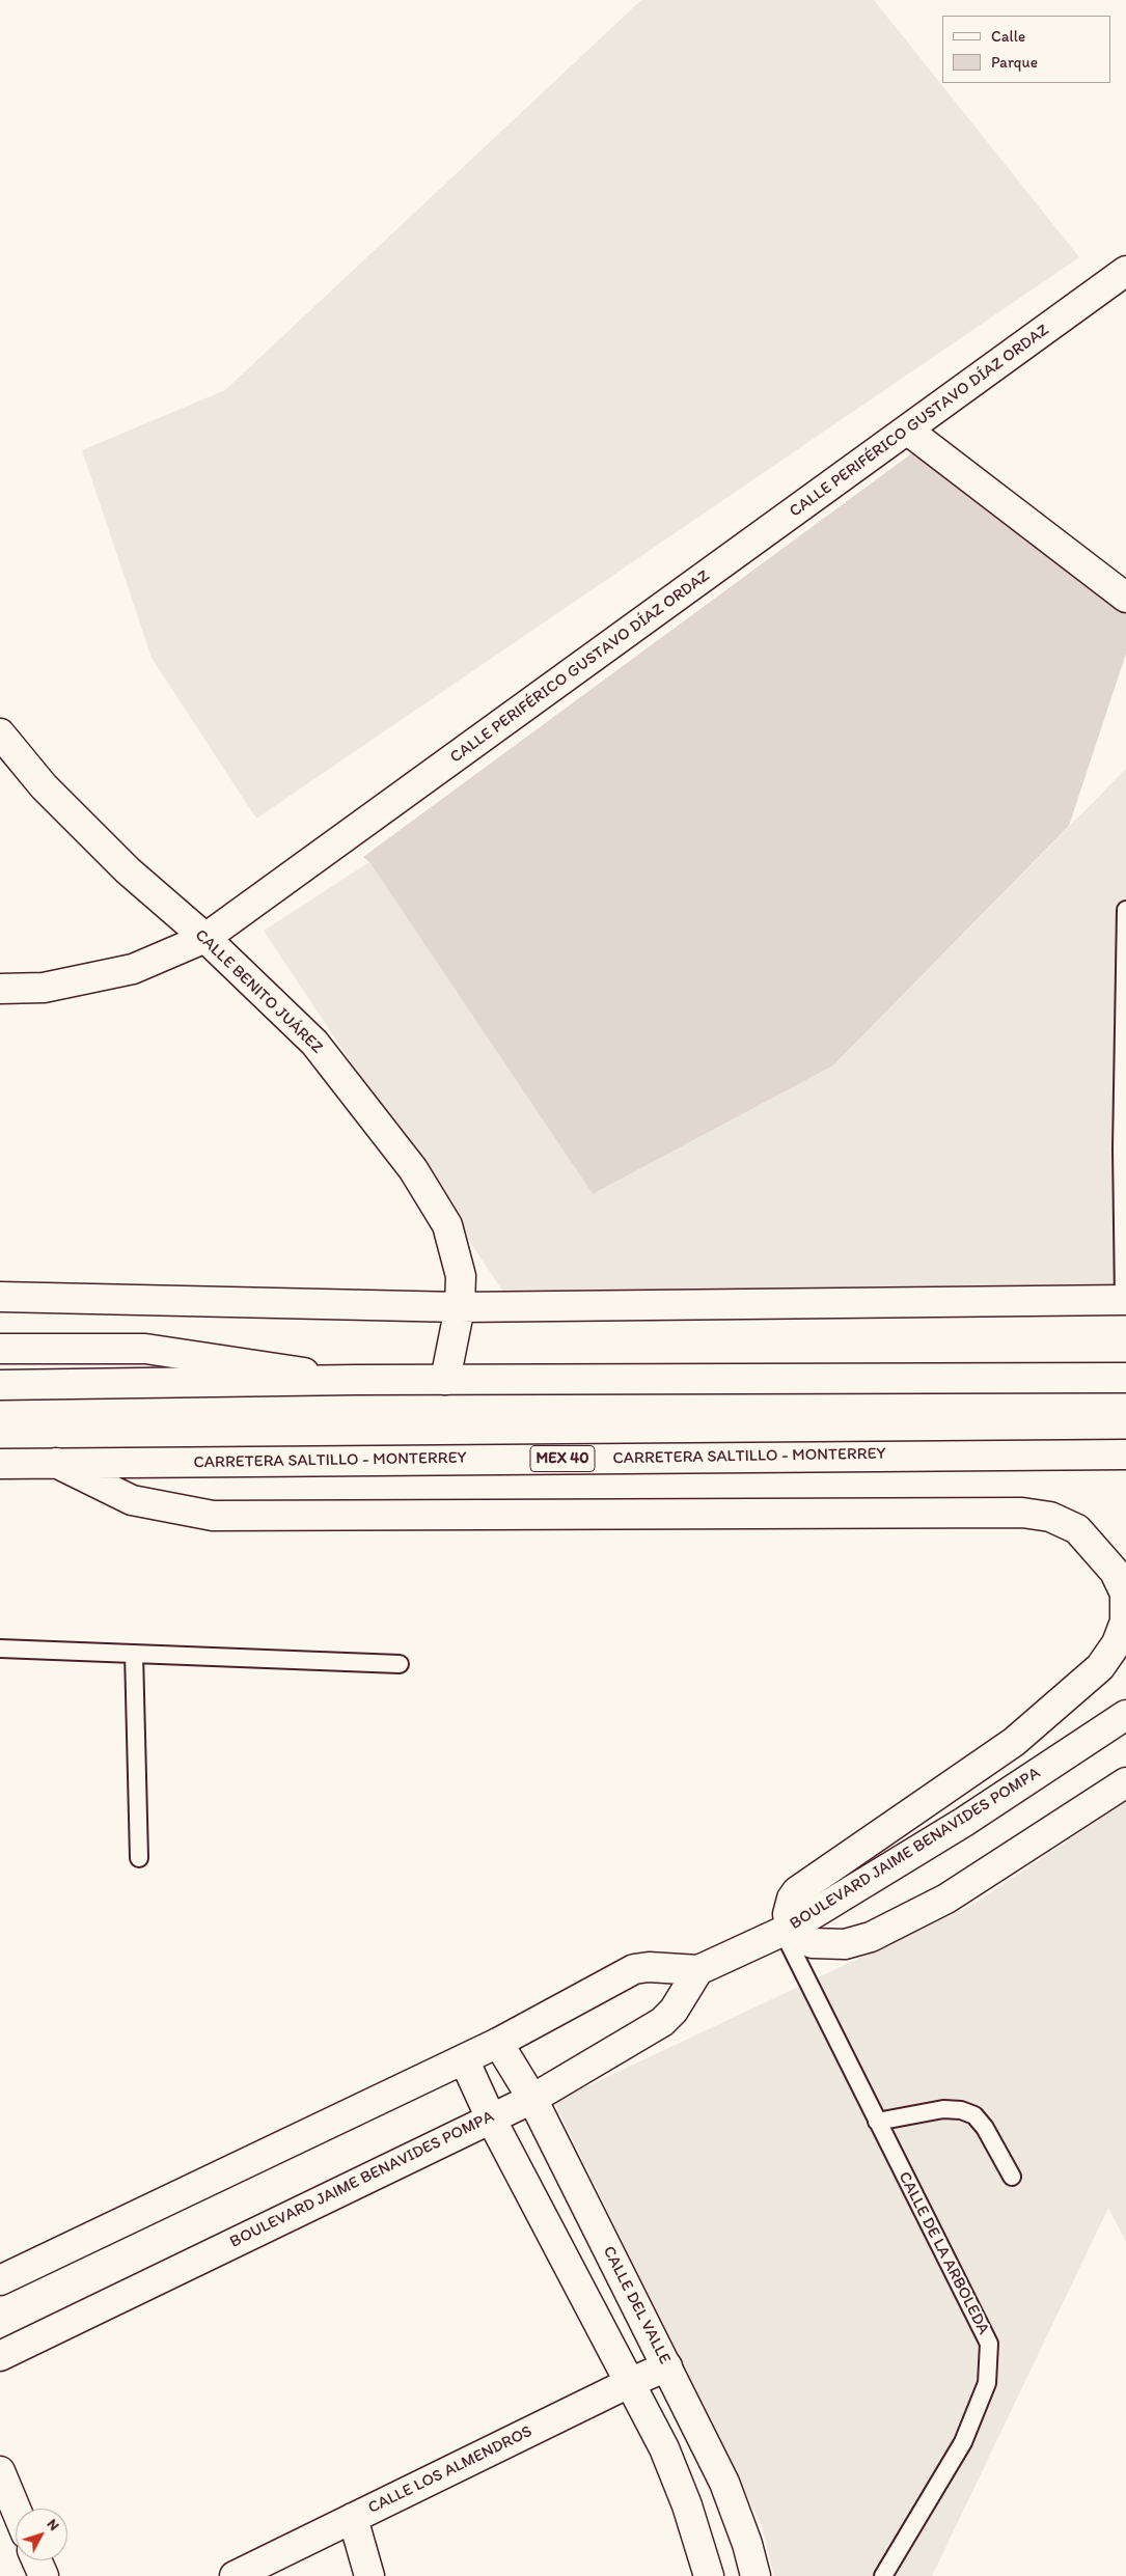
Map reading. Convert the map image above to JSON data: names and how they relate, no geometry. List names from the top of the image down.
{
  "streets": {
    "main road": [
      "CALLE PERIFÉRICO GUSTAVO DÍAZ ORDAZ",
      "CALLE BENITO JUÁREZ",
      "CARRETERA SALTILLO - MONTERREY",
      "MEX 40",
      "BOULEVARD JAIME BENAVIDES POMPA",
      "CALLE DEL VALLE",
      "CALLE LOS ALMENDROS"
    ],
    "lane": ["CALLE DE LA ARBOLEDA"]
  },
  "crossings": [
    ["CALLE PERIFÉRICO GUSTAVO DÍAZ ORDAZ", "CALLE BENITO JUÁREZ"],
    ["BOULEVARD JAIME BENAVIDES POMPA", "CALLE DE LA ARBOLEDA"],
    ["BOULEVARD JAIME BENAVIDES POMPA", "CALLE DEL VALLE"],
    ["CALLE DEL VALLE", "CALLE LOS ALMENDROS"]
  ],
  "legend": ["Calle", "Parque"],
  "north": "top right"
}
